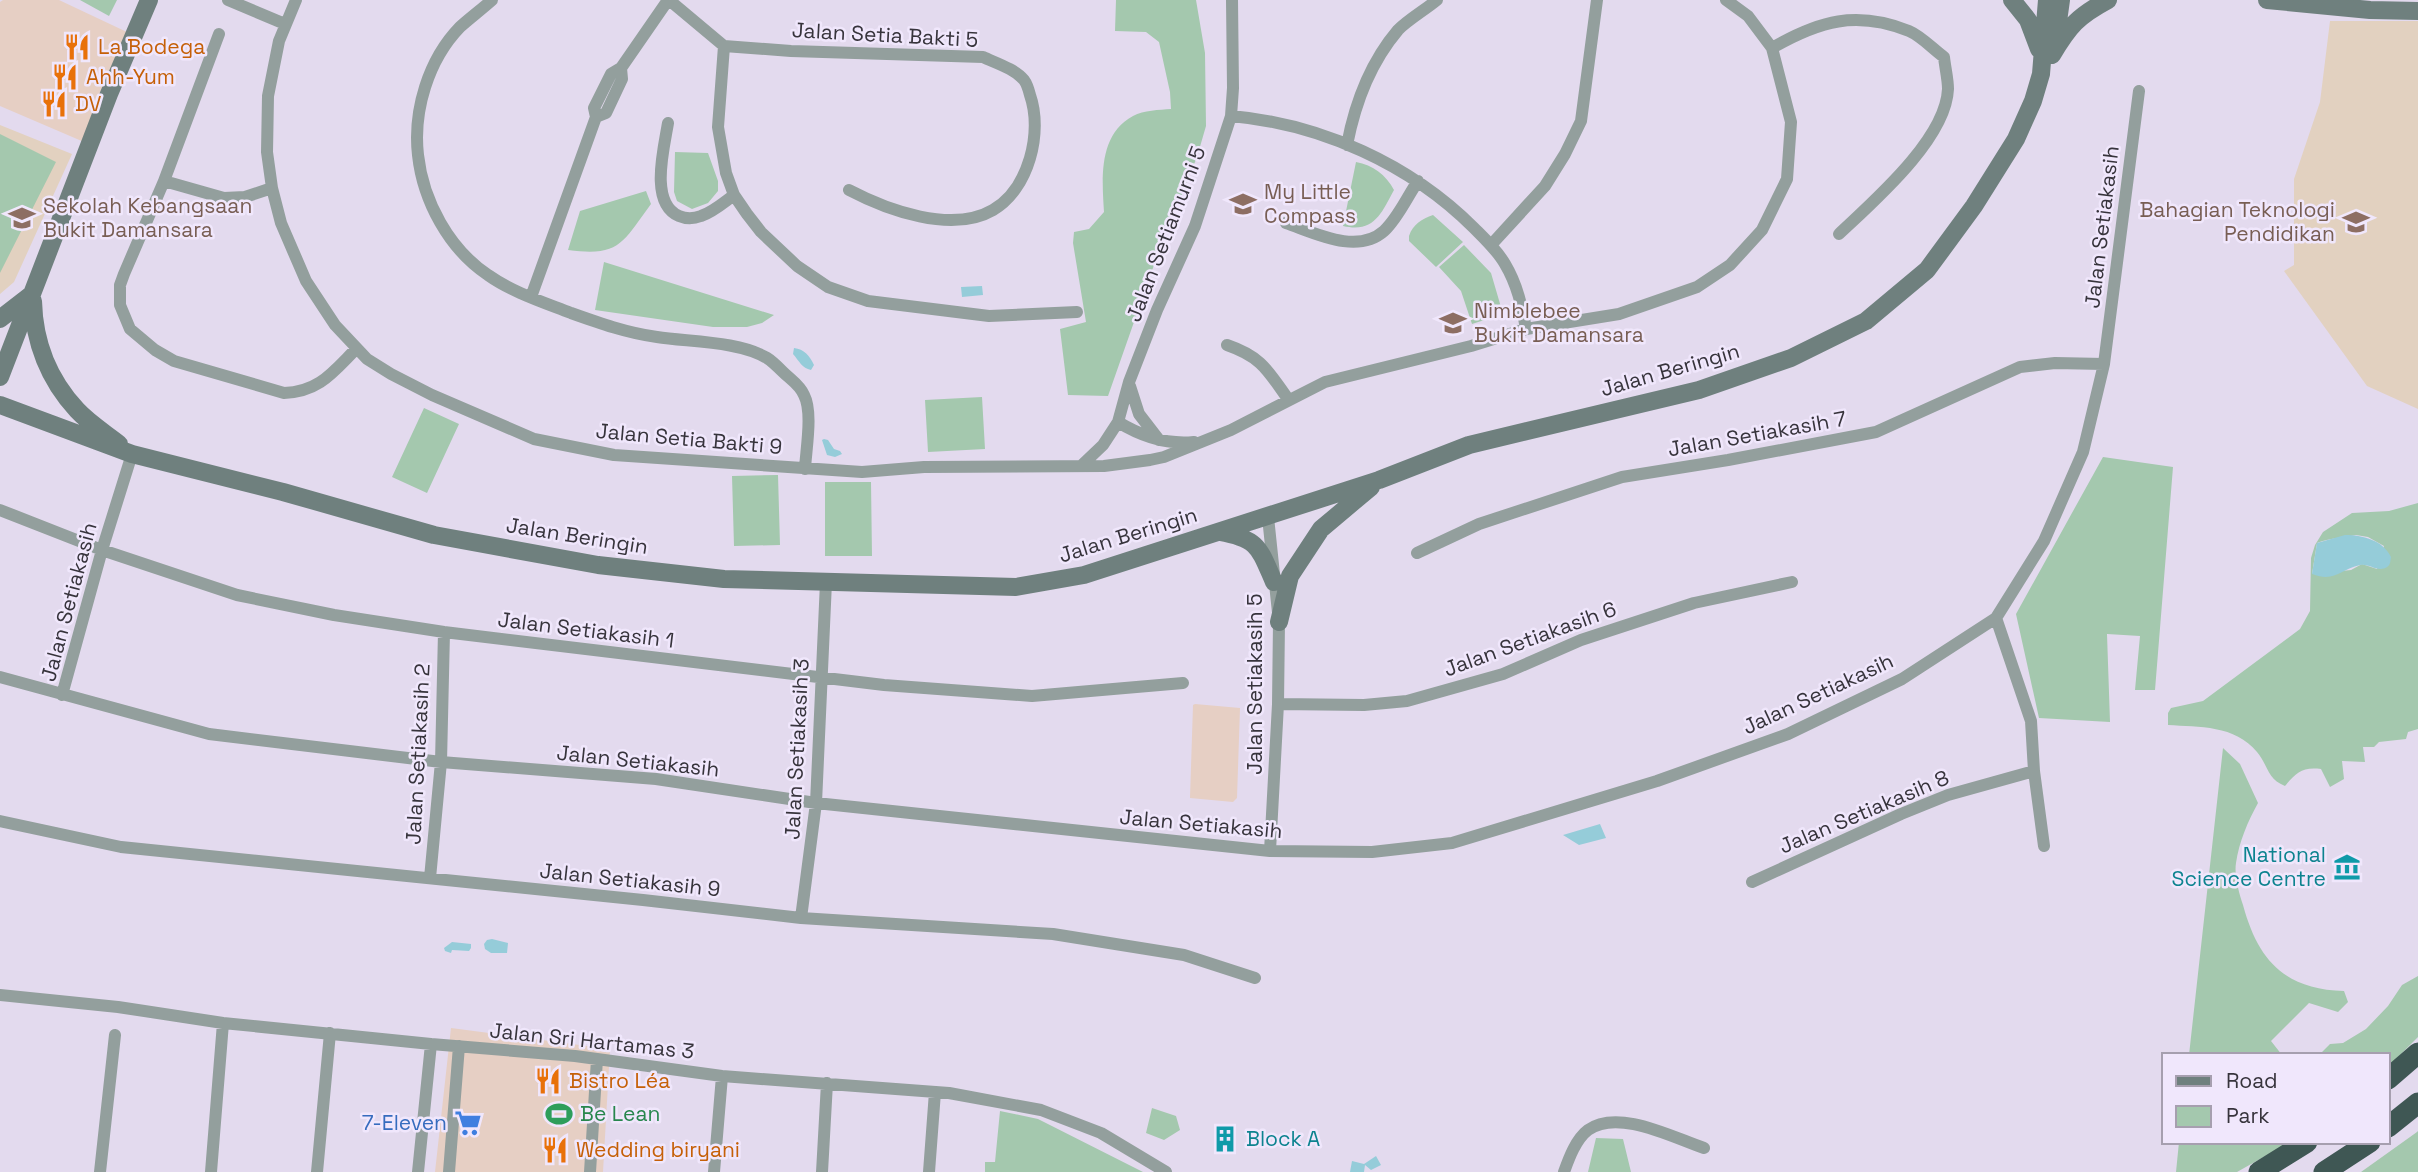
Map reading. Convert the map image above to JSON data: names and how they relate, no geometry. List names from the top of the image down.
{
  "streets": {
    "street": [
      "Jalan Setia Bakti 5",
      "Jalan Setiakasih",
      "Jalan Setiamurni 5",
      "Jalan Beringin",
      "Jalan Setiakasih 7",
      "Jalan Setia Bakti 9",
      "Jalan Setiakasih 1",
      "Jalan Setiakasih 6",
      "Jalan Setiakasih 5",
      "Jalan Setiakasih 3",
      "Jalan Setiakasih 2",
      "Jalan Setiakasih 8",
      "Jalan Setiakasih 9",
      "Jalan Sri Hartamas 3"
    ]
  },
  "crossings": [
    ["Jalan Setiakasih", "Jalan Beringin"],
    ["Jalan Setiakasih", "Jalan Setiakasih 7"],
    ["Jalan Setiakasih", "Jalan Setiakasih 1"],
    ["Jalan Setiakasih", "Jalan Setiakasih 5"],
    ["Jalan Setiakasih", "Jalan Setiakasih 3"],
    ["Jalan Setiakasih", "Jalan Setiakasih 2"],
    ["Jalan Setiamurni 5", "Jalan Setia Bakti 9"],
    ["Jalan Beringin", "Jalan Setiakasih 5"],
    ["Jalan Beringin", "Jalan Setiakasih 3"],
    ["Jalan Setiakasih 1", "Jalan Setiakasih 3"],
    ["Jalan Setiakasih 1", "Jalan Setiakasih 2"],
    ["Jalan Setiakasih 6", "Jalan Setiakasih 5"],
    ["Jalan Setiakasih 3", "Jalan Setiakasih 9"],
    ["Jalan Setiakasih 2", "Jalan Setiakasih 9"]
  ],
  "places": {
    "restaurant": [
      "La Bodega",
      "Ahh-Yum",
      "DV",
      "Bistro Léa",
      "Wedding biryani"
    ],
    "school or university": [
      "My Little Compass",
      "Sekolah Kebangsaan Bukit Damansara",
      "Bahagian Teknologi Pendidikan",
      "Nimblebee Bukit Damansara"
    ],
    "museum": ["National Science Centre"],
    "sports": ["Be Lean"],
    "supermarket": ["7-Eleven"],
    "building": ["Block A"]
  },
  "legend": ["Road", "Park"]
}
